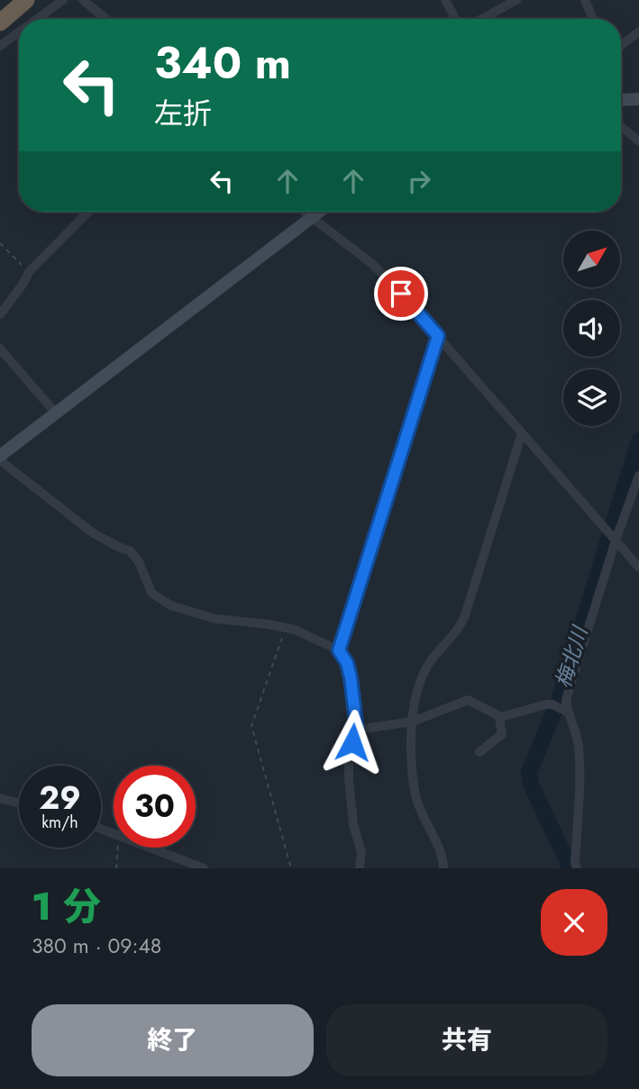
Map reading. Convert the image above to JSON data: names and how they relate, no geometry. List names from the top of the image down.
{
  "water": ["梅北川"],
  "north": "top right",
  "page": {
    "turn": ["340 m", "左折"],
    "speed": "29 km/h",
    "limit": "30",
    "heading": ["1 分", "380 m · 09:48"],
    "buttons": ["終了", "共有"]
  }
}
